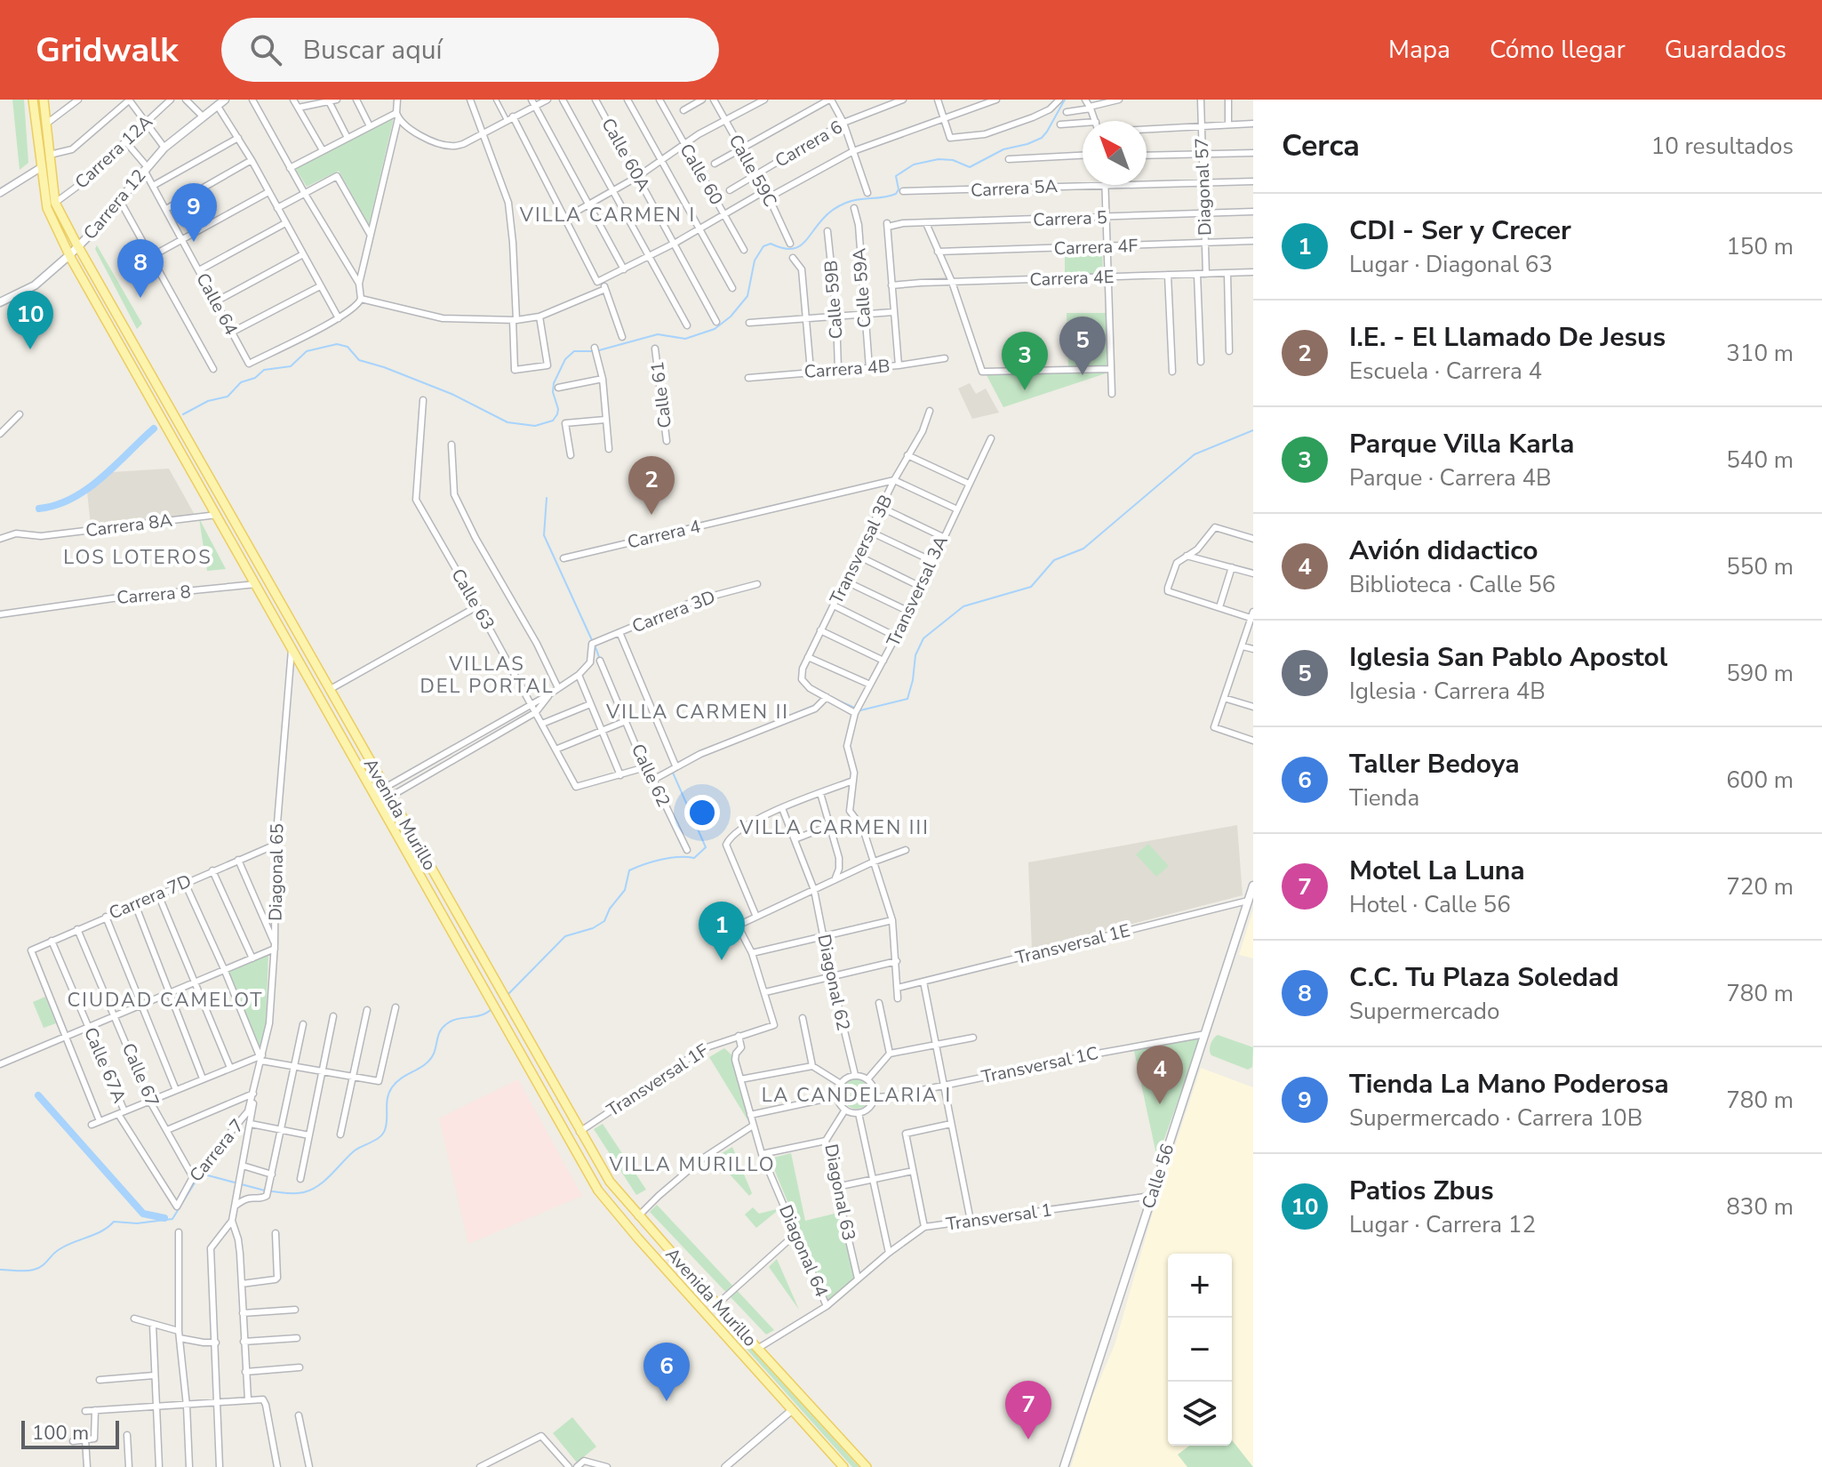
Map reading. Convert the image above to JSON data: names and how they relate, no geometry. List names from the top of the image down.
{
  "streets": {
    "main road": ["Carrera 12", "Avenida Murillo", "Calle 56"],
    "street": [
      "Carrera 6",
      "Carrera 12A",
      "Calle 60A",
      "Calle 59C",
      "Calle 60",
      "Diagonal 57",
      "Carrera 5A",
      "Carrera 5",
      "Carrera 4F",
      "Carrera 4E",
      "Calle 59A",
      "Calle 59B",
      "Calle 64",
      "Carrera 4B",
      "Calle 61",
      "Carrera 8A",
      "Carrera 4",
      "Transversal 3B",
      "Transversal 3A",
      "Carrera 8",
      "Calle 63",
      "Carrera 3D",
      "Calle 62",
      "Diagonal 65",
      "Carrera 7D",
      "Transversal 1E",
      "Diagonal 62",
      "Calle 67A",
      "Transversal 1C",
      "Calle 67",
      "Transversal 1F",
      "Carrera 7",
      "Diagonal 63",
      "Transversal 1",
      "Diagonal 64"
    ]
  },
  "crossings": [
    ["Carrera 6", "Calle 60A"],
    ["Carrera 6", "Calle 59C"],
    ["Carrera 6", "Calle 60"],
    ["Carrera 12A", "Calle 64"],
    ["Carrera 12A", "Avenida Murillo"],
    ["Diagonal 57", "Carrera 5A"],
    ["Diagonal 57", "Carrera 5"],
    ["Diagonal 57", "Carrera 4F"],
    ["Diagonal 57", "Carrera 4E"],
    ["Carrera 12", "Calle 64"],
    ["Carrera 12", "Avenida Murillo"],
    ["Carrera 5", "Carrera 4E"],
    ["Calle 59A", "Carrera 4B"],
    ["Calle 59B", "Carrera 4B"],
    ["Carrera 8A", "Avenida Murillo"],
    ["Carrera 4", "Transversal 3B"],
    ["Carrera 8", "Avenida Murillo"],
    ["Avenida Murillo", "Diagonal 65"],
    ["Avenida Murillo", "Transversal 1F"],
    ["Avenida Murillo", "Transversal 1"],
    ["Diagonal 65", "Carrera 7D"],
    ["Diagonal 65", "Carrera 7"],
    ["Carrera 7D", "Calle 67A"],
    ["Carrera 7D", "Calle 67"],
    ["Transversal 1E", "Calle 56"],
    ["Diagonal 62", "Transversal 1C"],
    ["Diagonal 62", "Diagonal 63"],
    ["Calle 67A", "Carrera 7"],
    ["Transversal 1C", "Calle 56"],
    ["Transversal 1C", "Diagonal 63"],
    ["Calle 67", "Carrera 7"],
    ["Transversal 1F", "Diagonal 64"],
    ["Calle 56", "Transversal 1"],
    ["Diagonal 63", "Transversal 1"],
    ["Transversal 1", "Diagonal 64"]
  ],
  "districts": [
    "VILLA CARMEN I",
    "LOS LOTEROS",
    "VILLAS DEL PORTAL",
    "VILLA CARMEN II",
    "VILLA CARMEN III",
    "CIUDAD CAMELOT",
    "LA CANDELARIA I",
    "VILLA MURILLO"
  ],
  "scale_bar": "100 m",
  "north": "top left",
  "page": {
    "header": "Gridwalk",
    "search": "Buscar aquí",
    "nav": ["Mapa", "Cómo llegar", "Guardados"],
    "heading": ["Cerca", "10 resultados"],
    "pins": [
      "9",
      "8",
      "10",
      "5",
      "3",
      "2",
      "1",
      "4",
      "6",
      "7"
    ],
    "list": [
      {
        "mark": "1",
        "name": "CDI - Ser y Crecer",
        "note": "Lugar · Diagonal 63",
        "value": "150 m"
      },
      {
        "mark": "2",
        "name": "I.E. - El Llamado De Jesus",
        "note": "Escuela · Carrera 4",
        "value": "310 m"
      },
      {
        "mark": "3",
        "name": "Parque Villa Karla",
        "note": "Parque · Carrera 4B",
        "value": "540 m"
      },
      {
        "mark": "4",
        "name": "Avión didactico",
        "note": "Biblioteca · Calle 56",
        "value": "550 m"
      },
      {
        "mark": "5",
        "name": "Iglesia San Pablo Apostol",
        "note": "Iglesia · Carrera 4B",
        "value": "590 m"
      },
      {
        "mark": "6",
        "name": "Taller Bedoya",
        "note": "Tienda",
        "value": "600 m"
      },
      {
        "mark": "7",
        "name": "Motel La Luna",
        "note": "Hotel · Calle 56",
        "value": "720 m"
      },
      {
        "mark": "8",
        "name": "C.C. Tu Plaza Soledad",
        "note": "Supermercado",
        "value": "780 m"
      },
      {
        "mark": "9",
        "name": "Tienda La Mano Poderosa",
        "note": "Supermercado · Carrera 10B",
        "value": "780 m"
      },
      {
        "mark": "10",
        "name": "Patios Zbus",
        "note": "Lugar · Carrera 12",
        "value": "830 m"
      }
    ],
    "map_buttons": ["+", "−"],
    "scale": "100 m"
  }
}
